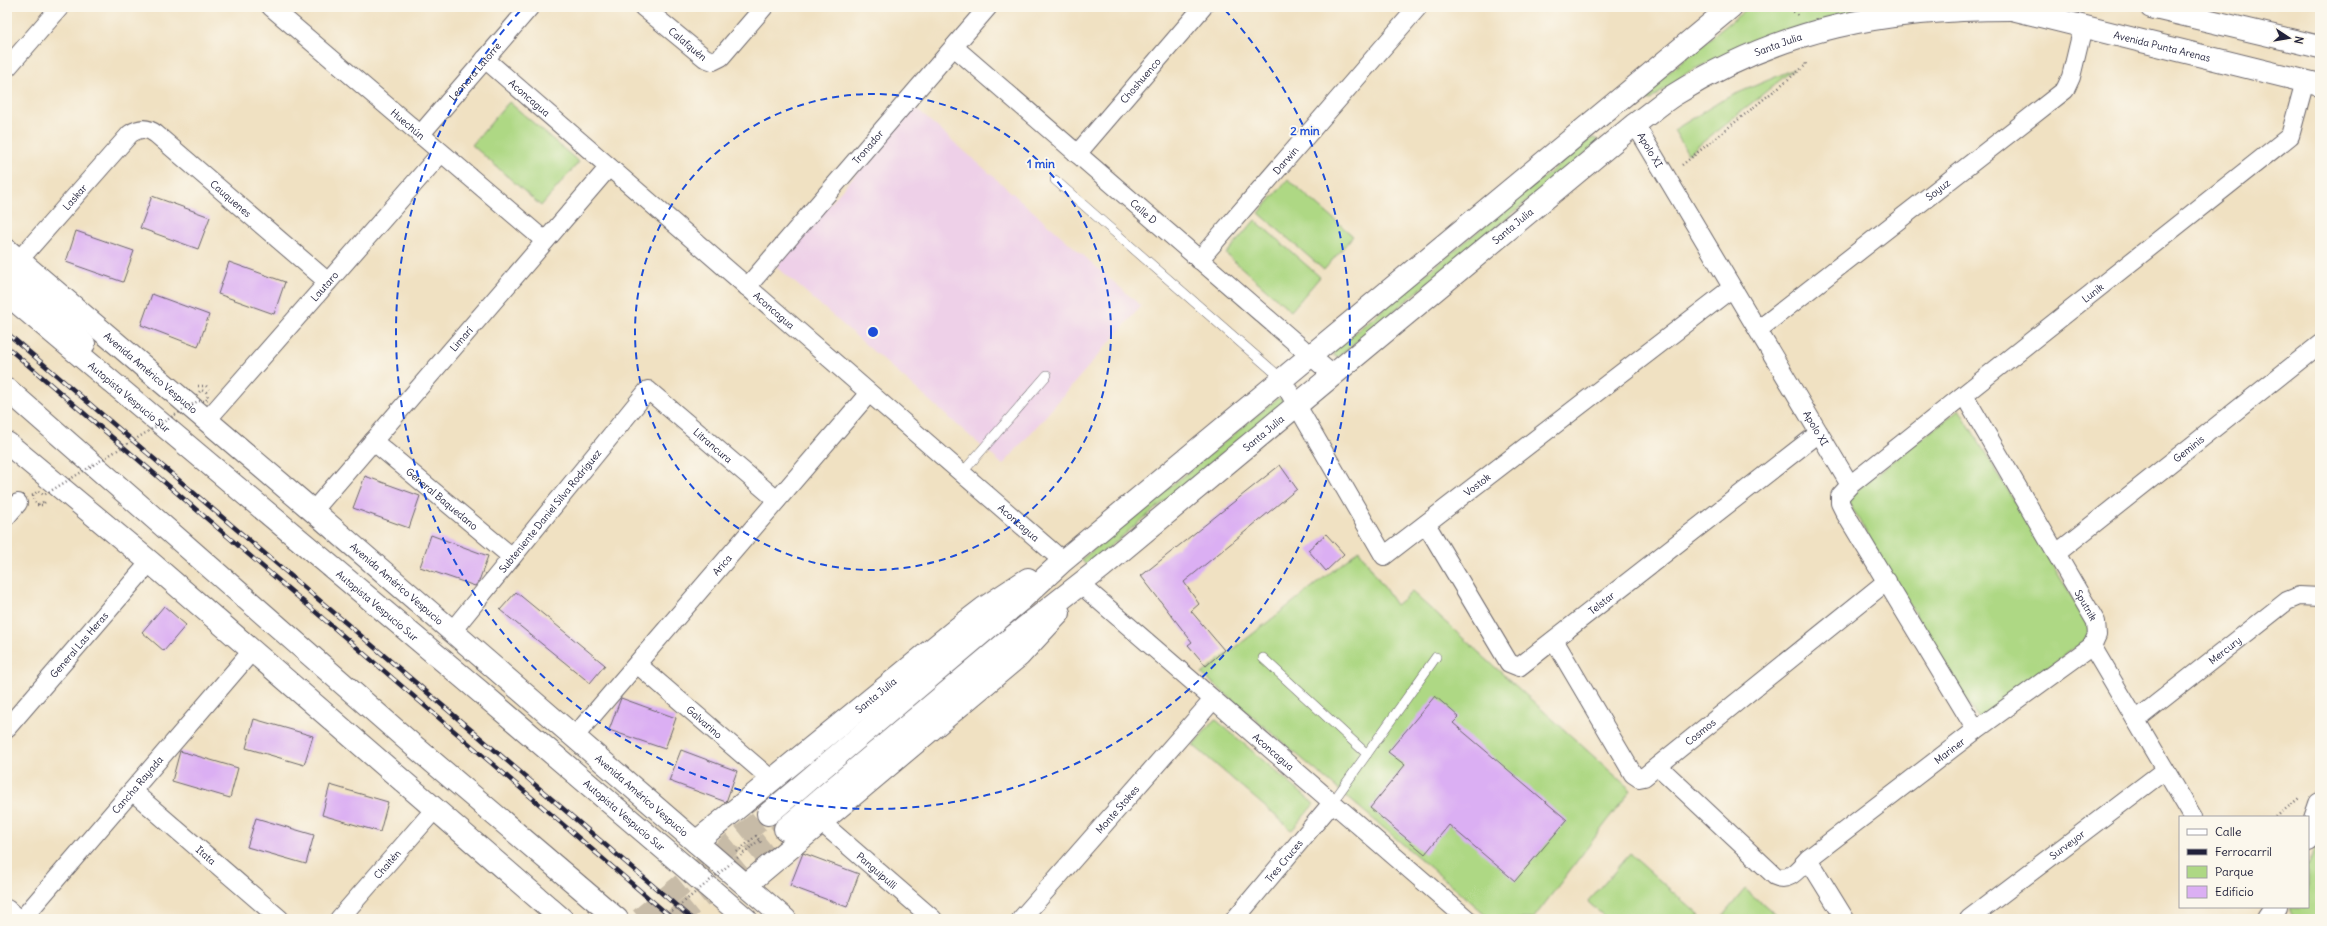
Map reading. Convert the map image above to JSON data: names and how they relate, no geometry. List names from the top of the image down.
{
  "streets": {
    "main road": [
      "Santa Julia",
      "Avenida Punta Arenas",
      "Avenida Américo Vespucio",
      "Autopista Vespucio Sur"
    ],
    "street": [
      "Calafquén",
      "Leonora Latorre",
      "Choshuenco",
      "Aconcagua",
      "Huechún",
      "Tronador",
      "Apolo XI",
      "Darwin",
      "Soyuz",
      "Laskar",
      "Cauquenes",
      "Calle D",
      "Lautaro",
      "Lunik",
      "Limarí",
      "Litrancura",
      "Geminis",
      "Vostok",
      "General Baquedano",
      "Subteniente Daniel Silva Rodríguez",
      "Arica",
      "Telstar",
      "Sputnik",
      "General Las Heras",
      "Mercury",
      "Galvarino",
      "Cosmos",
      "Mariner",
      "Cancha Rayada",
      "Monte Stokes",
      "Surveyor",
      "Itata",
      "Tres Cruces",
      "Chaitén",
      "Panguipulli"
    ]
  },
  "crossings": [
    ["Santa Julia", "Avenida Punta Arenas"],
    ["Santa Julia", "Aconcagua"],
    ["Santa Julia", "Apolo XI"],
    ["Santa Julia", "Calle D"],
    ["Santa Julia", "Avenida Américo Vespucio"],
    ["Santa Julia", "Vostok"],
    ["Santa Julia", "Galvarino"],
    ["Santa Julia", "Panguipulli"],
    ["Avenida Punta Arenas", "Soyuz"],
    ["Avenida Punta Arenas", "Lunik"],
    ["Leonora Latorre", "Aconcagua"],
    ["Leonora Latorre", "Huechún"],
    ["Choshuenco", "Calle D"],
    ["Aconcagua", "Tronador"],
    ["Aconcagua", "Limarí"],
    ["Aconcagua", "Arica"],
    ["Aconcagua", "Monte Stokes"],
    ["Aconcagua", "Tres Cruces"],
    ["Huechún", "Lautaro"],
    ["Huechún", "Limarí"],
    ["Tronador", "Calle D"],
    ["Apolo XI", "Soyuz"],
    ["Apolo XI", "Lunik"],
    ["Apolo XI", "Vostok"],
    ["Apolo XI", "Telstar"],
    ["Darwin", "Calle D"],
    ["Laskar", "Cauquenes"],
    ["Laskar", "Avenida Américo Vespucio"],
    ["Cauquenes", "Lautaro"],
    ["Lautaro", "Avenida Américo Vespucio"],
    ["Lunik", "Sputnik"],
    ["Limarí", "Avenida Américo Vespucio"],
    ["Limarí", "General Baquedano"],
    ["Avenida Américo Vespucio", "Subteniente Daniel Silva Rodríguez"],
    ["Avenida Américo Vespucio", "Arica"],
    ["Litrancura", "Subteniente Daniel Silva Rodríguez"],
    ["Litrancura", "Arica"],
    ["Geminis", "Sputnik"],
    ["Vostok", "Telstar"],
    ["General Baquedano", "Subteniente Daniel Silva Rodríguez"],
    ["Arica", "Galvarino"],
    ["Telstar", "Cosmos"],
    ["Sputnik", "Mariner"],
    ["Cosmos", "Mariner"],
    ["Cancha Rayada", "Itata"]
  ],
  "legend": [
    "Calle",
    "Ferrocarril",
    "Parque",
    "Edificio"
  ],
  "north": "right",
  "rings": ["2 min", "1 min"]
}
